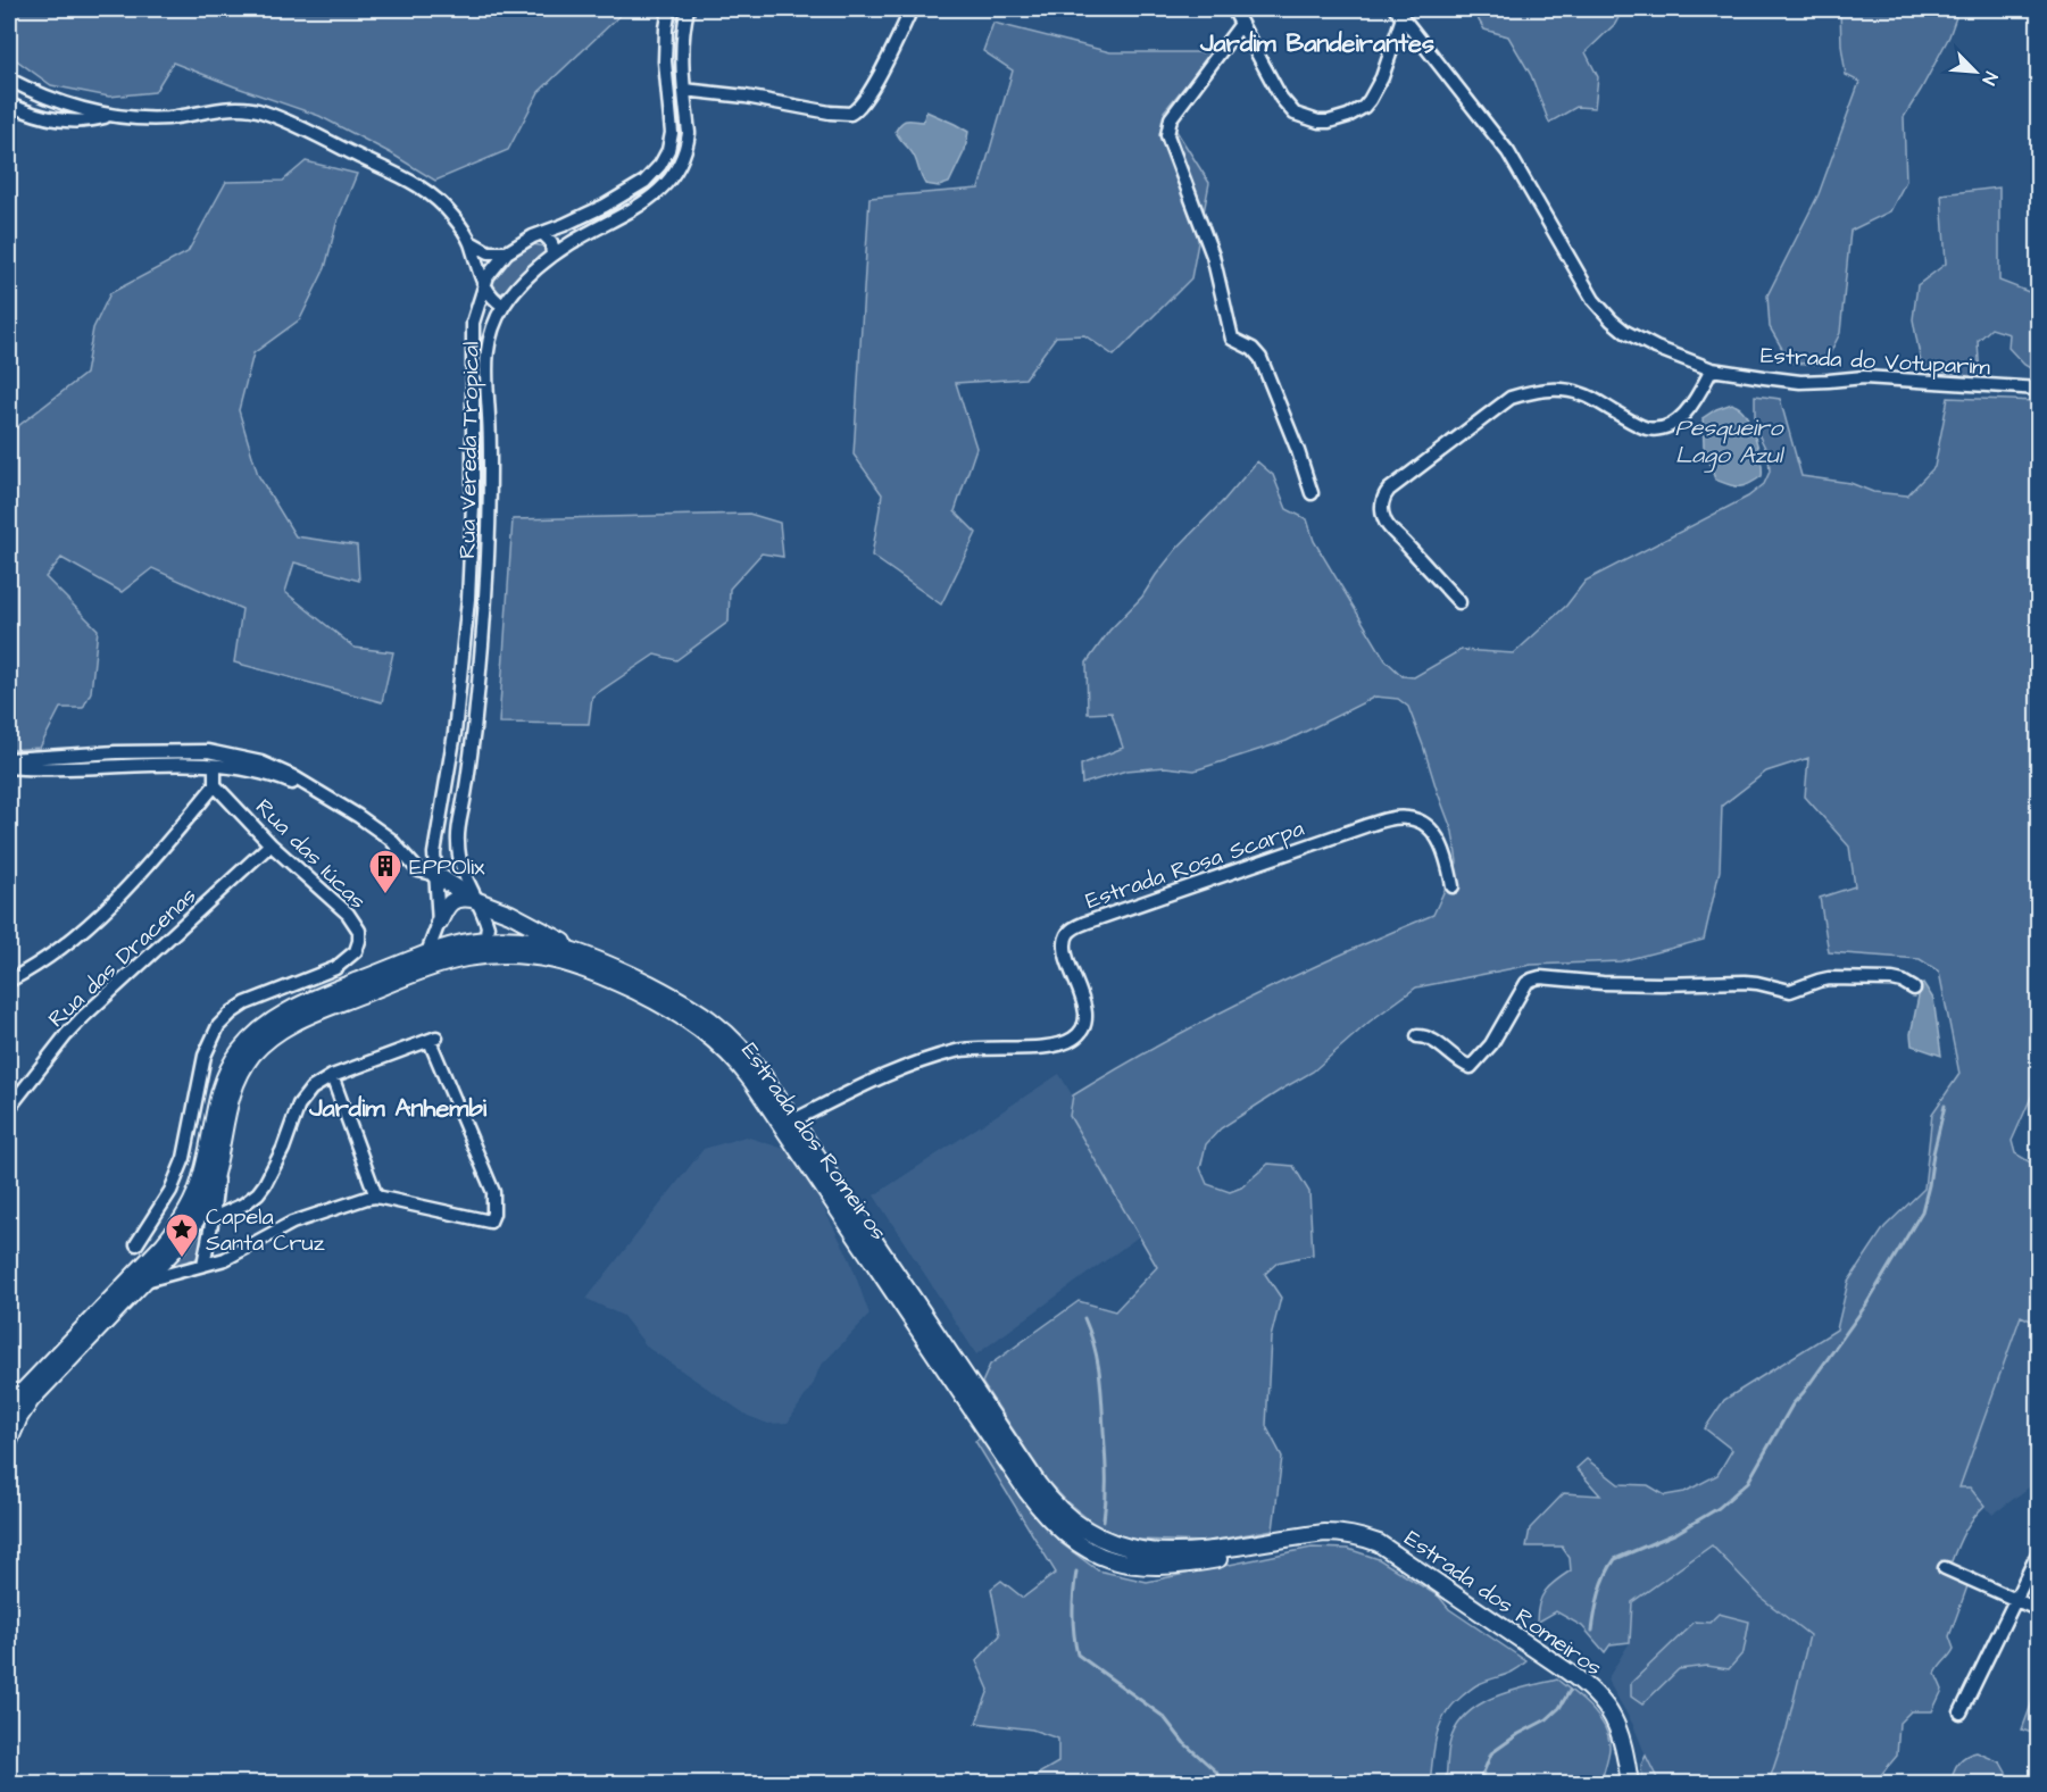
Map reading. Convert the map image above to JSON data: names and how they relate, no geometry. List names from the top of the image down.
{
  "streets": {
    "main road": ["Estrada dos Romeiros"],
    "street": [
      "Estrada do Votuparim",
      "Rua Vereda Tropical",
      "Rua das Iúcas",
      "Estrada Rosa Scarpa",
      "Rua das Dracenas"
    ]
  },
  "crossings": [
    ["Rua Vereda Tropical", "Estrada dos Romeiros"],
    ["Rua das Iúcas", "Rua das Dracenas"],
    ["Estrada Rosa Scarpa", "Estrada dos Romeiros"]
  ],
  "districts": ["Jardim Bandeirantes", "Jardim Anhembi"],
  "water": ["Pesqueiro Lago Azul"],
  "places": {
    "building": ["EPPOlix"],
    "place": ["Capela Santa Cruz"]
  },
  "north": "bottom right"
}
